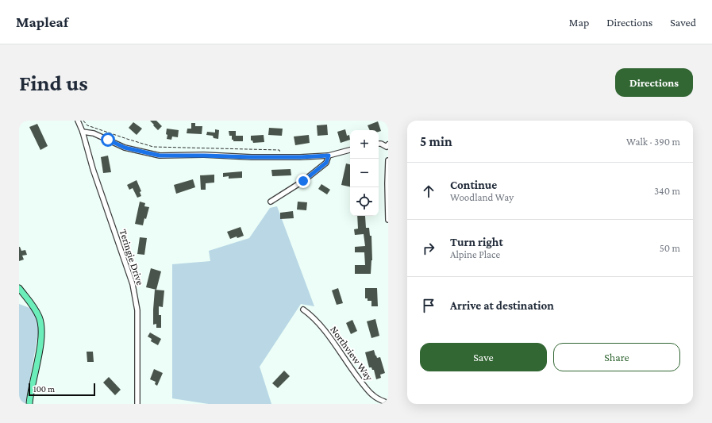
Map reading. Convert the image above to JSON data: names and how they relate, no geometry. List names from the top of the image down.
{
  "streets": {
    "street": ["Teringie Drive", "Northview Way"]
  },
  "scale_bar": "100 m",
  "page": {
    "header": "Mapleaf",
    "nav": ["Map", "Directions", "Saved"],
    "buttons": [
      "Directions",
      ["Save", "Share"]
    ],
    "title": "Find us",
    "heading": ["5 min", "Walk · 390 m"],
    "map_buttons": ["+", "−"],
    "list": [
      ["Continue", "Woodland Way", "340 m"],
      ["Turn right", "Alpine Place", "50 m"],
      "Arrive at destination"
    ],
    "scale": "100 m"
  }
}
